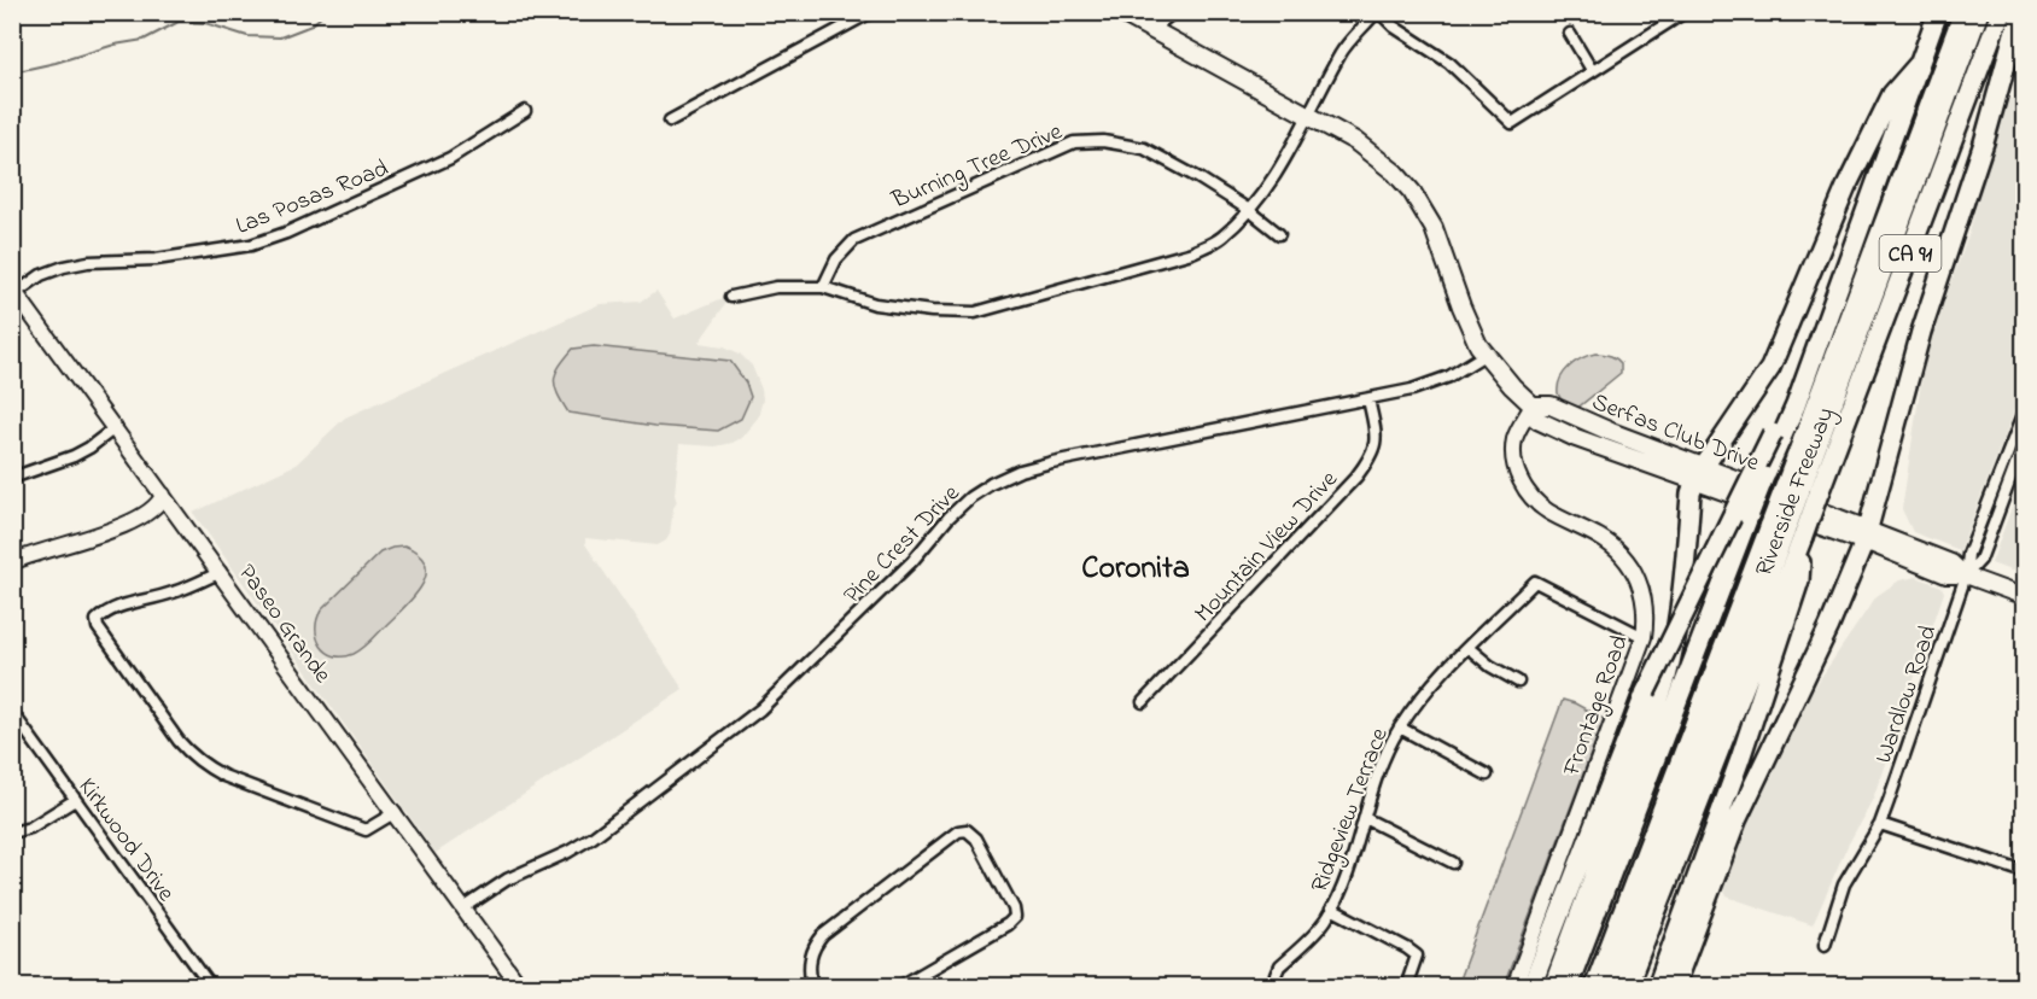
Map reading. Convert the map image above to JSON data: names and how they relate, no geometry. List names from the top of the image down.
{
  "streets": {
    "highway": ["CA 91", "Riverside Freeway"],
    "main road": ["Serfas Club Drive", "Paseo Grande", "Frontage Road"],
    "street": [
      "Burning Tree Drive",
      "Las Posas Road",
      "Pine Crest Drive",
      "Mountain View Drive",
      "Wardlow Road",
      "Ridgeview Terrace",
      "Kirkwood Drive"
    ]
  },
  "crossings": [
    ["Las Posas Road", "Paseo Grande"],
    ["Serfas Club Drive", "Wardlow Road"],
    ["Serfas Club Drive", "Frontage Road"],
    ["Pine Crest Drive", "Mountain View Drive"],
    ["Pine Crest Drive", "Paseo Grande"],
    ["Frontage Road", "Ridgeview Terrace"]
  ],
  "districts": ["Coronita"]
}
